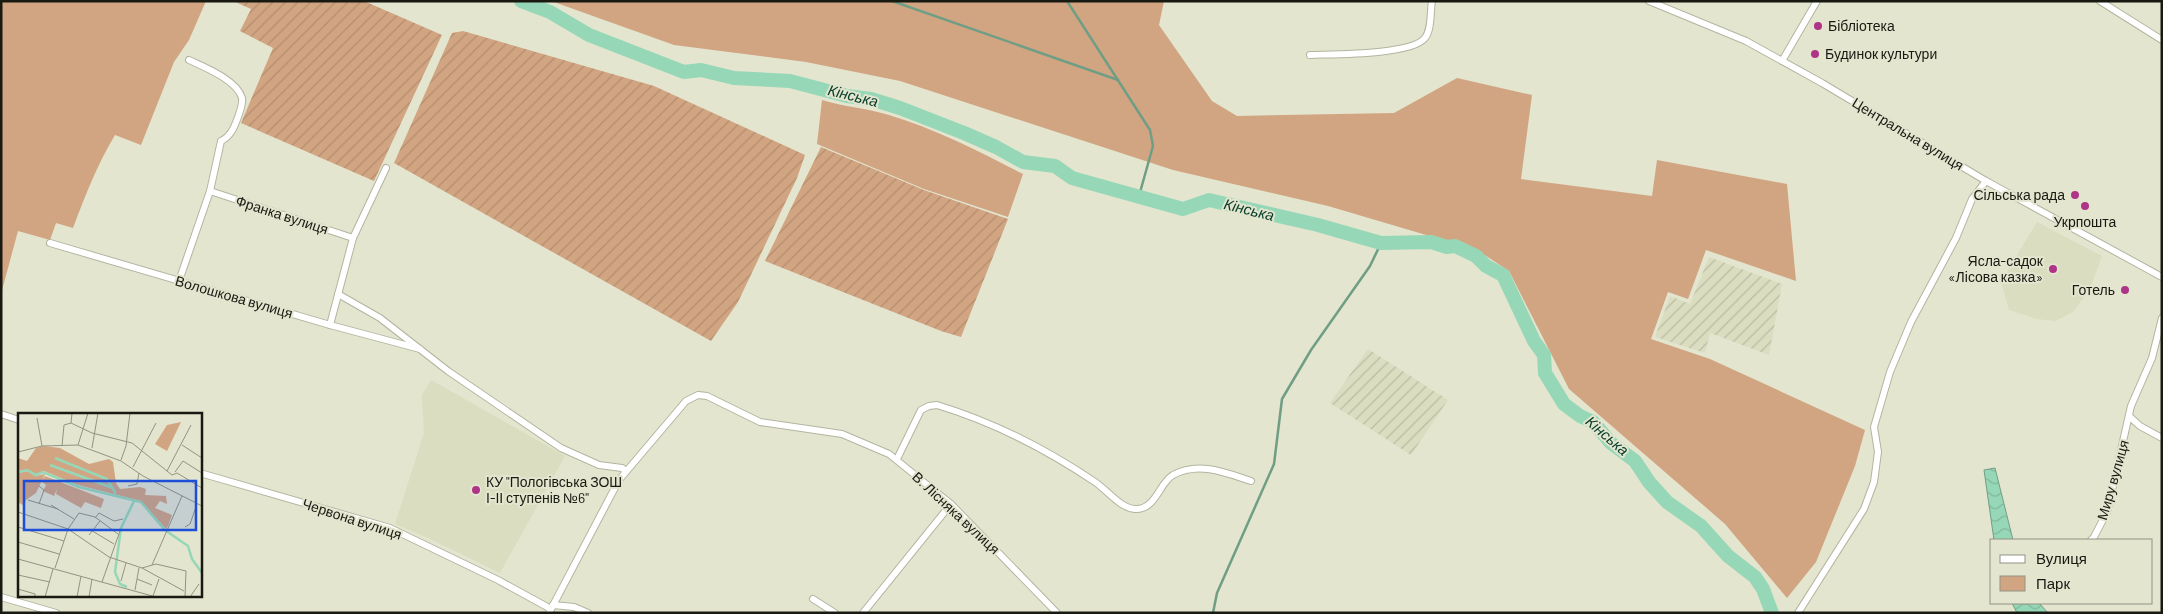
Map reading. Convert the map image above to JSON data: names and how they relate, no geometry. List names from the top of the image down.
{
  "streets": {
    "street": [
      "Центральна вулиця",
      "Франка вулиця",
      "Волошкова вулиця",
      "Миру вулиця",
      "В. Лісняка вулиця",
      "Червона вулиця"
    ]
  },
  "crossings": [
    ["Волошкова вулиця", "В. Лісняка вулиця"]
  ],
  "water": ["Кінська"],
  "places": [
    "Бібліотека",
    "Будинок культури",
    "Сільська рада",
    "Укрпошта",
    "Ясла-садок «Лісова казка»",
    "Готель",
    "КУ \"Пологівська ЗОШ І-ІІ ступенів №6\""
  ],
  "legend": ["Вулиця", "Парк"]
}
